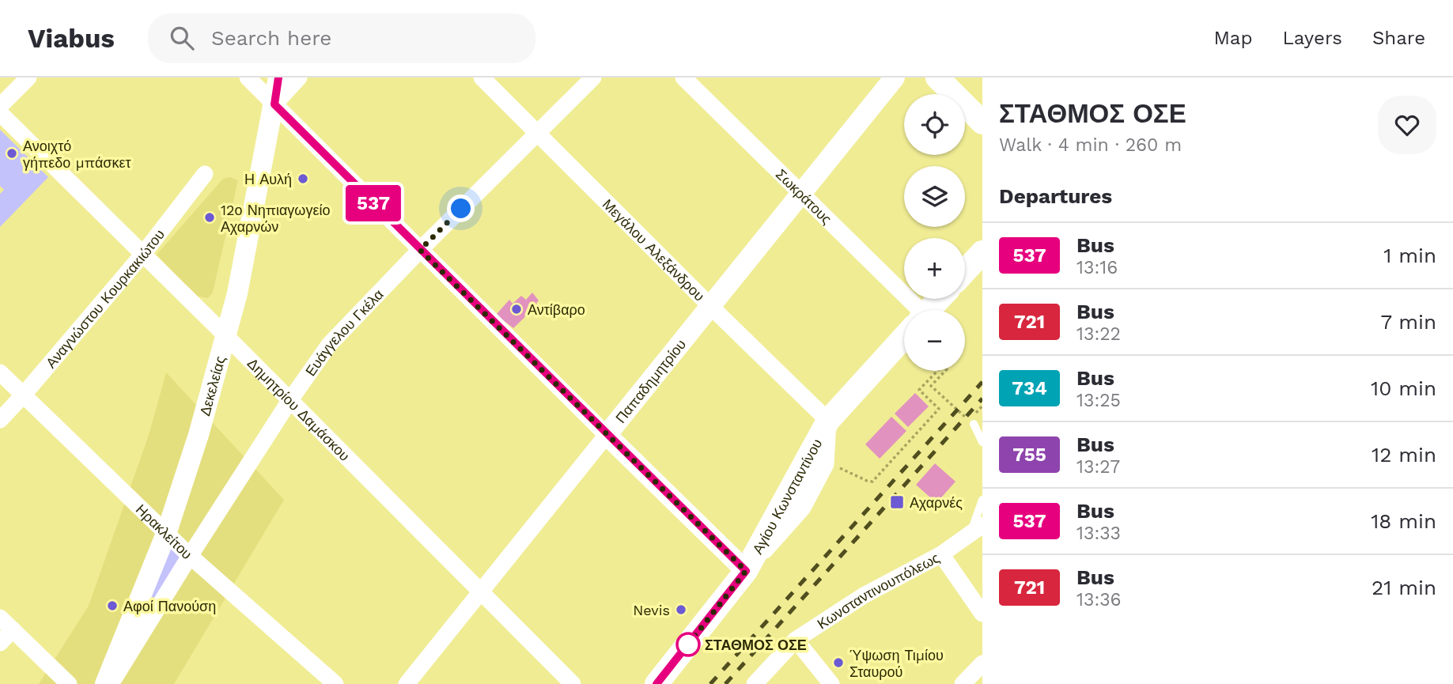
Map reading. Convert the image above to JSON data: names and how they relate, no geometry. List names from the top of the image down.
{
  "streets": {
    "main road": ["Αγίου Κωνσταντίνου"],
    "street": [
      "Σωκράτους",
      "Μεγάλου Αλεξάνδρου",
      "Αναγνώστου Κουρκακιώτου",
      "Ευάγγελου Γκέλα",
      "Παπαδημητρίου",
      "Δεκελείας",
      "Δημητρίου Δαμάσκου",
      "Ηρακλείτου",
      "Κωνσταντινουπόλεως"
    ]
  },
  "crossings": [
    ["Σωκράτους", "Παπαδημητρίου"],
    ["Μεγάλου Αλεξάνδρου", "Ευάγγελου Γκέλα"],
    ["Μεγάλου Αλεξάνδρου", "Παπαδημητρίου"],
    ["Μεγάλου Αλεξάνδρου", "Αγίου Κωνσταντίνου"],
    ["Αναγνώστου Κουρκακιώτου", "Δημητρίου Δαμάσκου"],
    ["Αναγνώστου Κουρκακιώτου", "Ηρακλείτου"],
    ["Ευάγγελου Γκέλα", "Δημητρίου Δαμάσκου"],
    ["Ευάγγελου Γκέλα", "Ηρακλείτου"],
    ["Παπαδημητρίου", "Δημητρίου Δαμάσκου"],
    ["Δεκελείας", "Δημητρίου Δαμάσκου"],
    ["Δεκελείας", "Ηρακλείτου"]
  ],
  "places": {
    "other": [
      "Ανοιχτό γήπεδο μπάσκετ",
      "Η Αυλή",
      "12ο Νηπιαγωγείο Αχαρνών",
      "Αντίβαρο",
      "Αφοί Πανούση",
      "Nevis",
      "ΣΤΑΘΜΟΣ ΟΣΕ",
      "Ύψωση Τιμίου Σταυρού"
    ],
    "transit": ["Αχαρνές"]
  },
  "lines": ["bus line 537"],
  "page": {
    "header": "Viabus",
    "search": "Search here",
    "nav": ["Map", "Layers", "Share"],
    "on_map": "537",
    "heading": [
      ["ΣΤΑΘΜΟΣ ΟΣΕ", "Walk · 4 min · 260 m"],
      "Departures"
    ],
    "map_buttons": ["+", "−"],
    "list": [
      {
        "mark": "537",
        "name": "Bus",
        "note": "13:16",
        "value": "1 min"
      },
      {
        "mark": "721",
        "name": "Bus",
        "note": "13:22",
        "value": "7 min"
      },
      {
        "mark": "734",
        "name": "Bus",
        "note": "13:25",
        "value": "10 min"
      },
      {
        "mark": "755",
        "name": "Bus",
        "note": "13:27",
        "value": "12 min"
      },
      {
        "mark": "537",
        "name": "Bus",
        "note": "13:33",
        "value": "18 min"
      },
      {
        "mark": "721",
        "name": "Bus",
        "note": "13:36",
        "value": "21 min"
      }
    ]
  }
}
